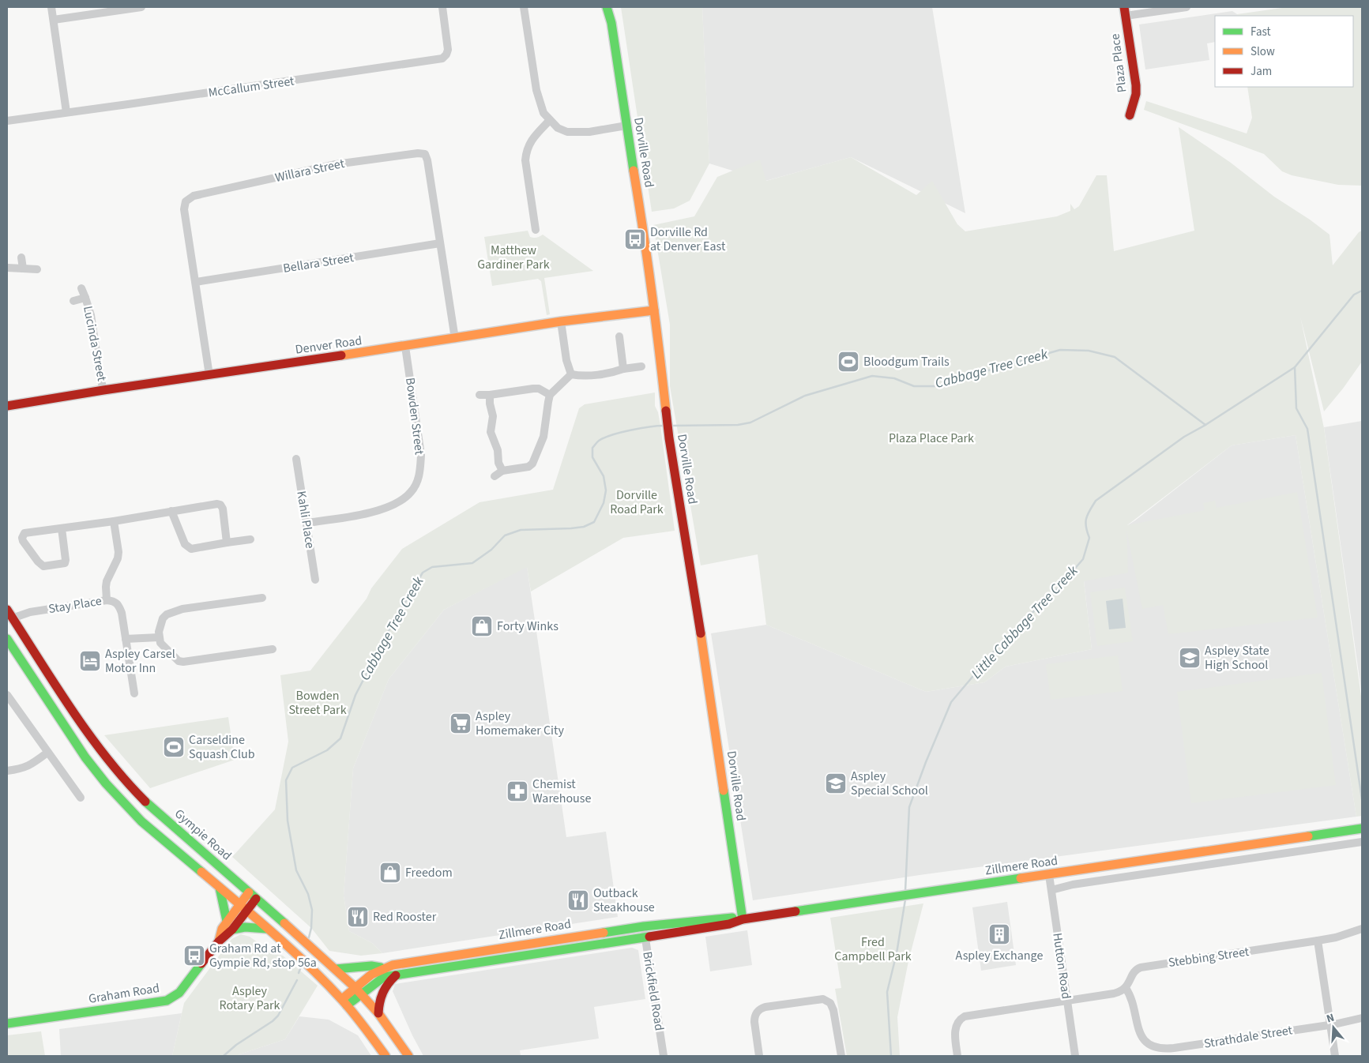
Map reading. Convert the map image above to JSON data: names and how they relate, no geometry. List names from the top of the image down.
{
  "streets": {
    "main road": [
      "Plaza Place",
      "Dorville Road",
      "Denver Road",
      "Gympie Road",
      "Zillmere Road",
      "Graham Road"
    ],
    "street": [
      "McCallum Street",
      "Willara Street",
      "Bellara Street",
      "Lucinda Street",
      "Bowden Street",
      "Kahli Place",
      "Stay Place",
      "Stebbing Street",
      "Hutton Road",
      "Brickfield Road",
      "Strathdale Street"
    ]
  },
  "crossings": [
    ["Dorville Road", "Denver Road"],
    ["Dorville Road", "Zillmere Road"],
    ["Willara Street", "Bellara Street"],
    ["Willara Street", "Denver Road"],
    ["Lucinda Street", "Denver Road"],
    ["Denver Road", "Bowden Street"],
    ["Bowden Street", "Kahli Place"],
    ["Stay Place", "Gympie Road"],
    ["Gympie Road", "Zillmere Road"],
    ["Gympie Road", "Graham Road"],
    ["Zillmere Road", "Hutton Road"],
    ["Zillmere Road", "Brickfield Road"],
    ["Stebbing Street", "Strathdale Street"]
  ],
  "water": ["Cabbage Tree Creek", "Little Cabbage Tree Creek"],
  "parks": [
    "Matthew Gardiner Park",
    "Plaza Place Park",
    "Dorville Road Park",
    "Bowden Street Park",
    "Fred Campbell Park",
    "Aspley Rotary Park"
  ],
  "places": {
    "bus stop": ["Dorville Rd at Denver East", "Graham Rd at Gympie Rd, stop 56a"],
    "sports": ["Bloodgum Trails", "Carseldine Squash Club"],
    "shop": ["Forty Winks", "Freedom"],
    "school or university": ["Aspley State High School", "Aspley Special School"],
    "hotel": ["Aspley Carsel Motor Inn"],
    "supermarket": ["Aspley Homemaker City"],
    "pharmacy": ["Chemist Warehouse"],
    "restaurant": ["Outback Steakhouse", "Red Rooster"],
    "building": ["Aspley Exchange"]
  },
  "legend": ["Fast", "Slow", "Jam"],
  "north": "top"
}
